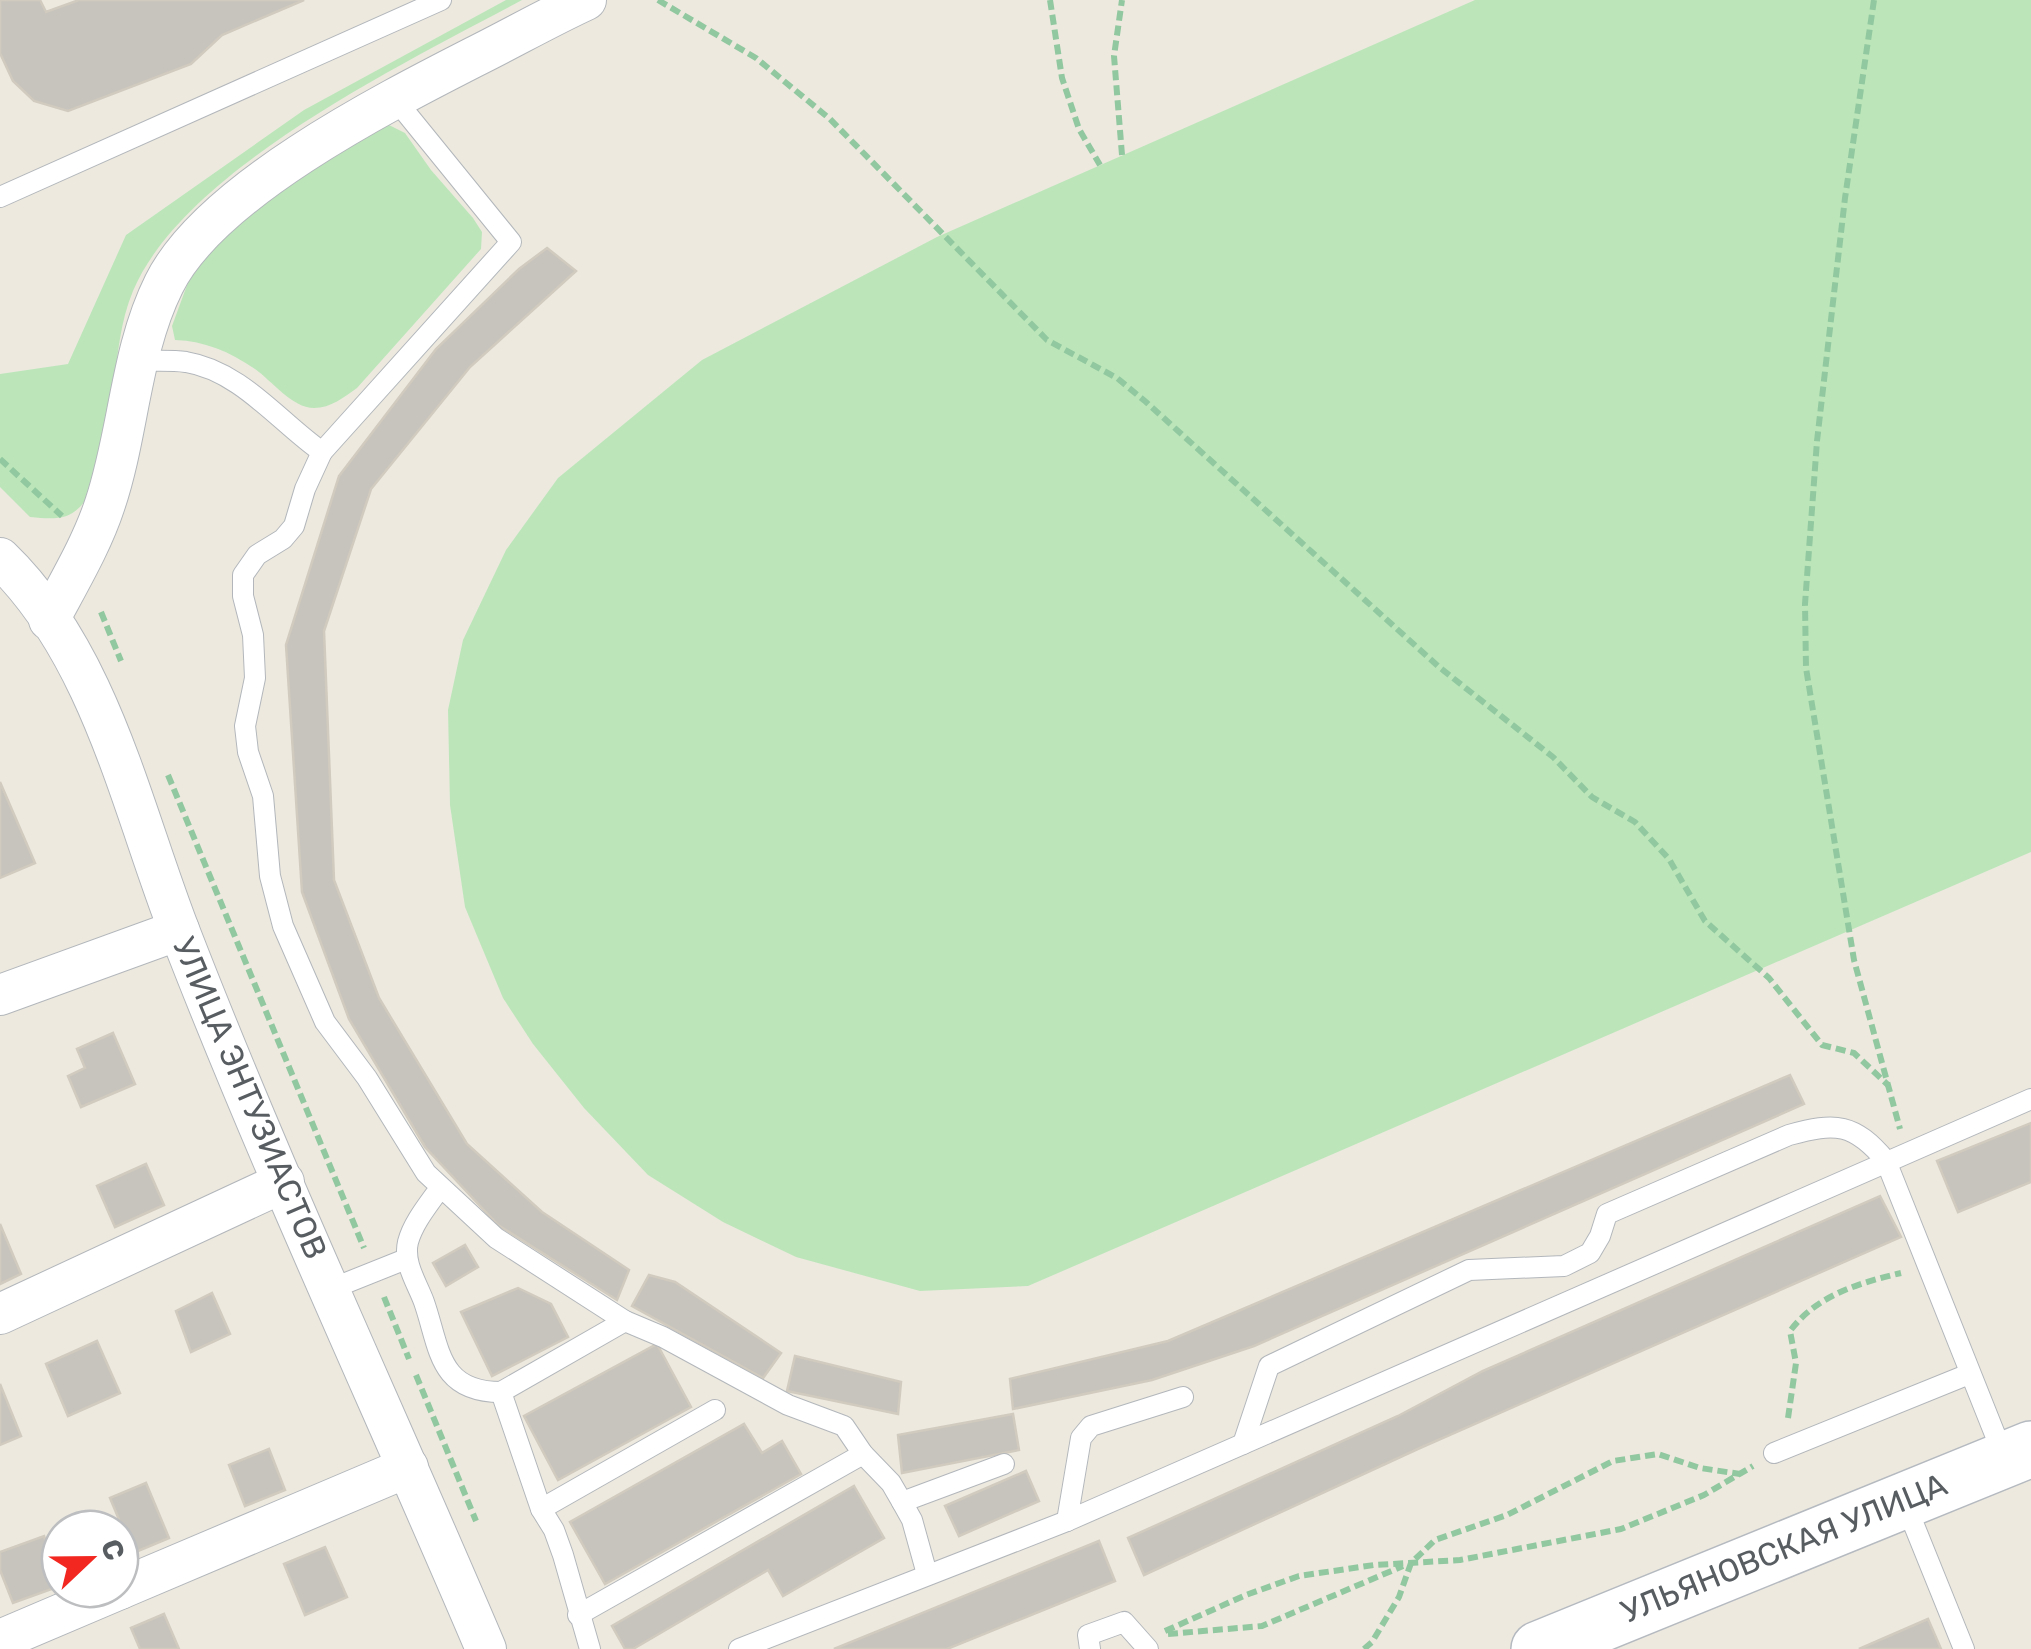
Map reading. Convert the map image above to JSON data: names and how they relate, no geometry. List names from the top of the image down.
{
  "streets": {
    "main road": ["УЛЬЯНОВСКАЯ УЛИЦА"],
    "street": ["УЛИЦА ЭНТУЗИАСТОВ"]
  },
  "north": "right"
}
